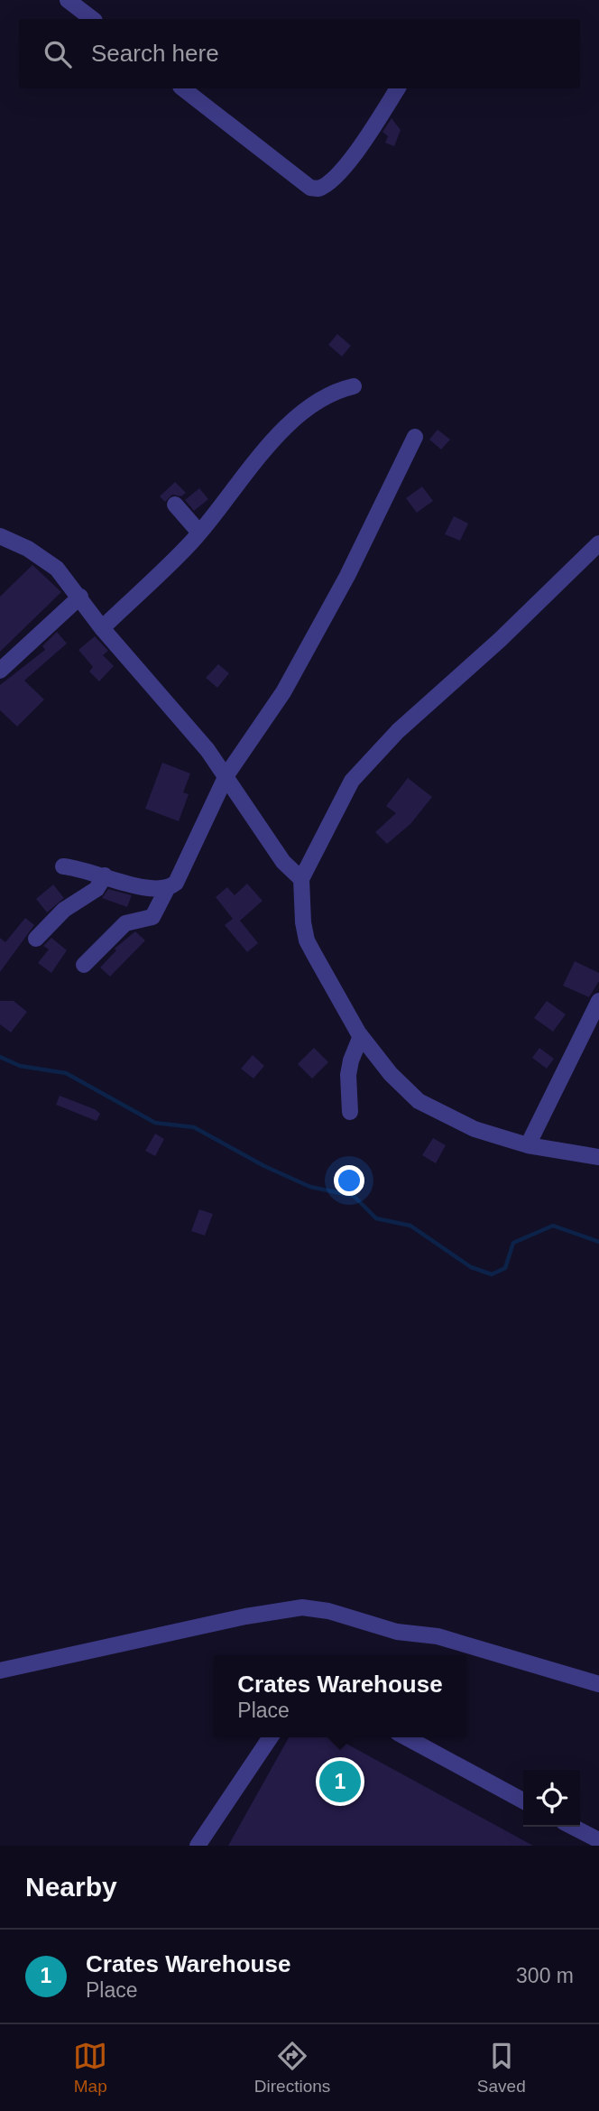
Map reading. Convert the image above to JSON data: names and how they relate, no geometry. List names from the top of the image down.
{
  "page": {
    "search": "Search here",
    "popup": ["Crates Warehouse", "Place"],
    "pins": "1",
    "heading": "Nearby",
    "list": [
      {
        "mark": "1",
        "name": "Crates Warehouse",
        "note": "Place",
        "value": "300 m"
      }
    ],
    "nav": ["Map", "Directions", "Saved"]
  }
}
